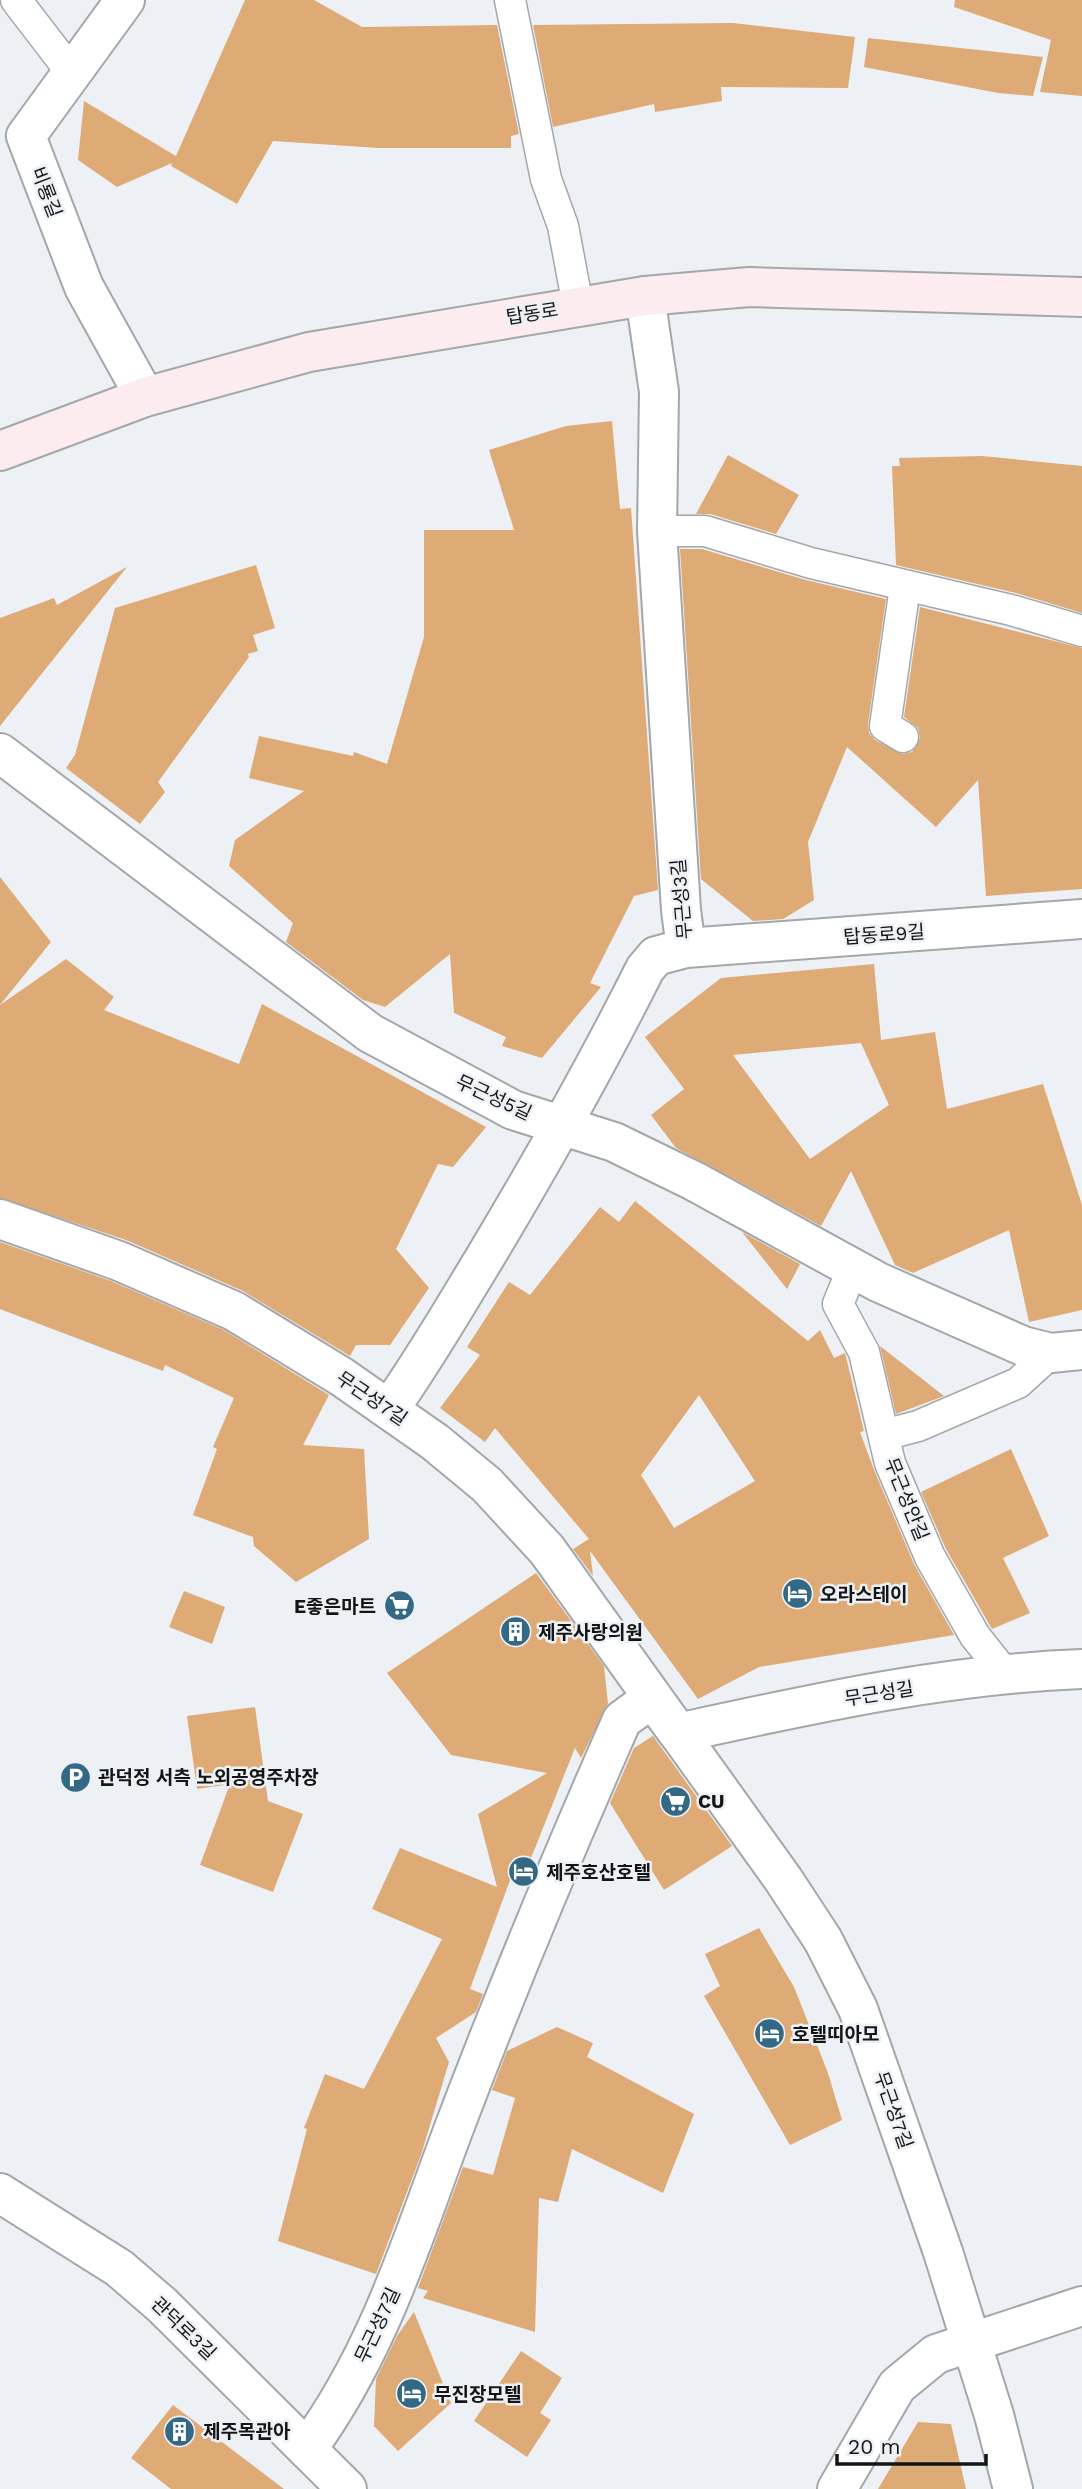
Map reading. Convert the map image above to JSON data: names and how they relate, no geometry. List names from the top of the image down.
{
  "streets": {
    "main road": ["탑동로"],
    "street": [
      "비룡길",
      "무근성3길",
      "탑동로9길",
      "무근성5길",
      "무근성7길",
      "무근성길",
      "관덕로3길"
    ],
    "lane": ["무근성안길"]
  },
  "crossings": [
    ["비룡길", "탑동로"],
    ["탑동로", "무근성3길"],
    ["무근성3길", "탑동로9길"],
    ["무근성3길", "무근성5길"],
    ["무근성3길", "무근성7길"],
    ["무근성5길", "무근성안길"],
    ["무근성7길", "무근성길"],
    ["무근성7길", "관덕로3길"],
    ["무근성안길", "무근성길"]
  ],
  "places": {
    "hotel": [
      "오라스테이",
      "제주호산호텔",
      "호텔띠아모",
      "무진장모텔"
    ],
    "supermarket": ["E좋은마트", "CU"],
    "building": ["제주사랑의원", "제주목관아"],
    "parking": ["관덕정 서측 노외공영주차장"]
  },
  "scale_bar": "20 m"
}
